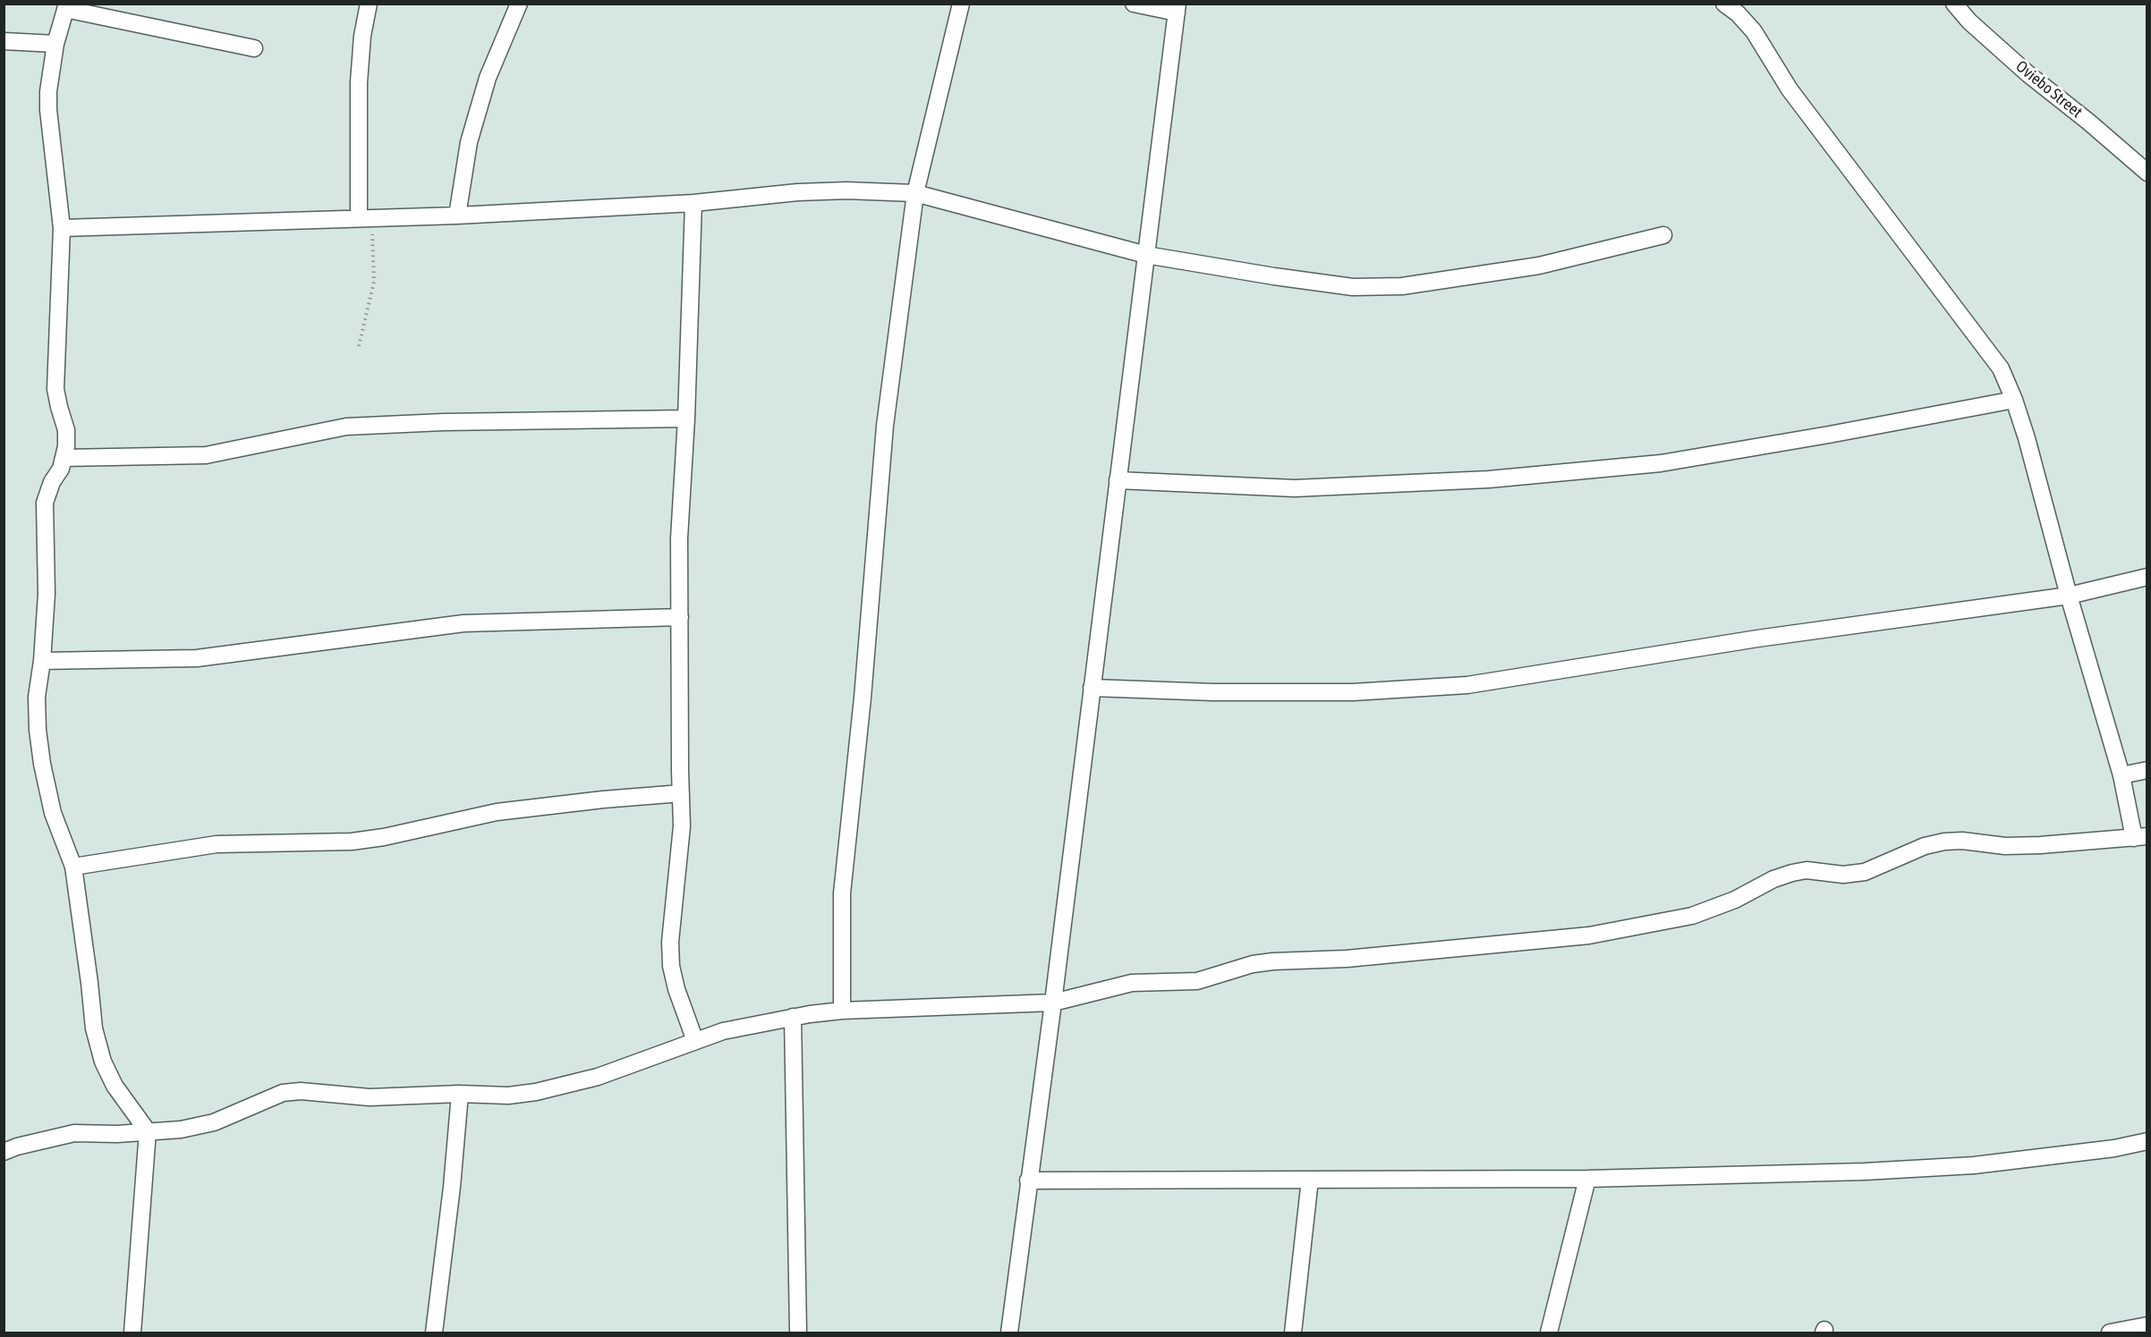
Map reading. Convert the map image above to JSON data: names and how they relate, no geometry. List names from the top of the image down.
{
  "streets": {
    "street": ["Oviebo Street"]
  }
}
